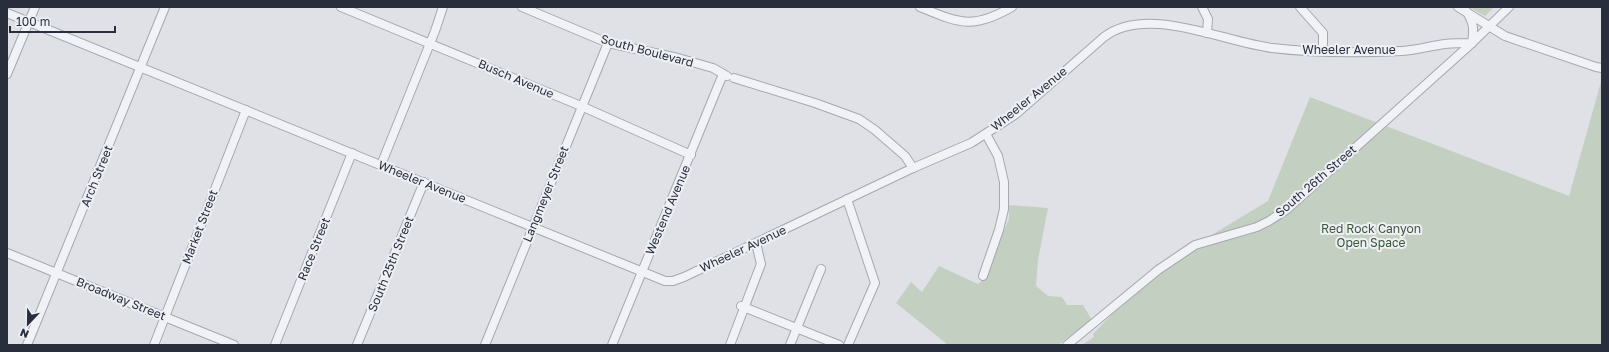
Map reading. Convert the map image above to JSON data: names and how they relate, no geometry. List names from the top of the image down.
{
  "streets": {
    "street": [
      "Wheeler Avenue",
      "South Boulevard",
      "Busch Avenue",
      "Arch Street",
      "South 26th Street",
      "Langmeyer Street",
      "Westend Avenue",
      "Market Street",
      "Race Street",
      "South 25th Street",
      "Broadway Street"
    ]
  },
  "crossings": [
    ["Wheeler Avenue", "South Boulevard"],
    ["Wheeler Avenue", "Arch Street"],
    ["Wheeler Avenue", "South 26th Street"],
    ["Wheeler Avenue", "Langmeyer Street"],
    ["Wheeler Avenue", "Westend Avenue"],
    ["Wheeler Avenue", "Market Street"],
    ["Wheeler Avenue", "Race Street"],
    ["Wheeler Avenue", "South 25th Street"],
    ["South Boulevard", "Langmeyer Street"],
    ["South Boulevard", "Westend Avenue"],
    ["Busch Avenue", "Langmeyer Street"],
    ["Busch Avenue", "Westend Avenue"],
    ["Arch Street", "Broadway Street"],
    ["Market Street", "Broadway Street"]
  ],
  "parks": ["Red Rock Canyon Open Space"],
  "scale_bar": "100 m",
  "north": "bottom"
}
